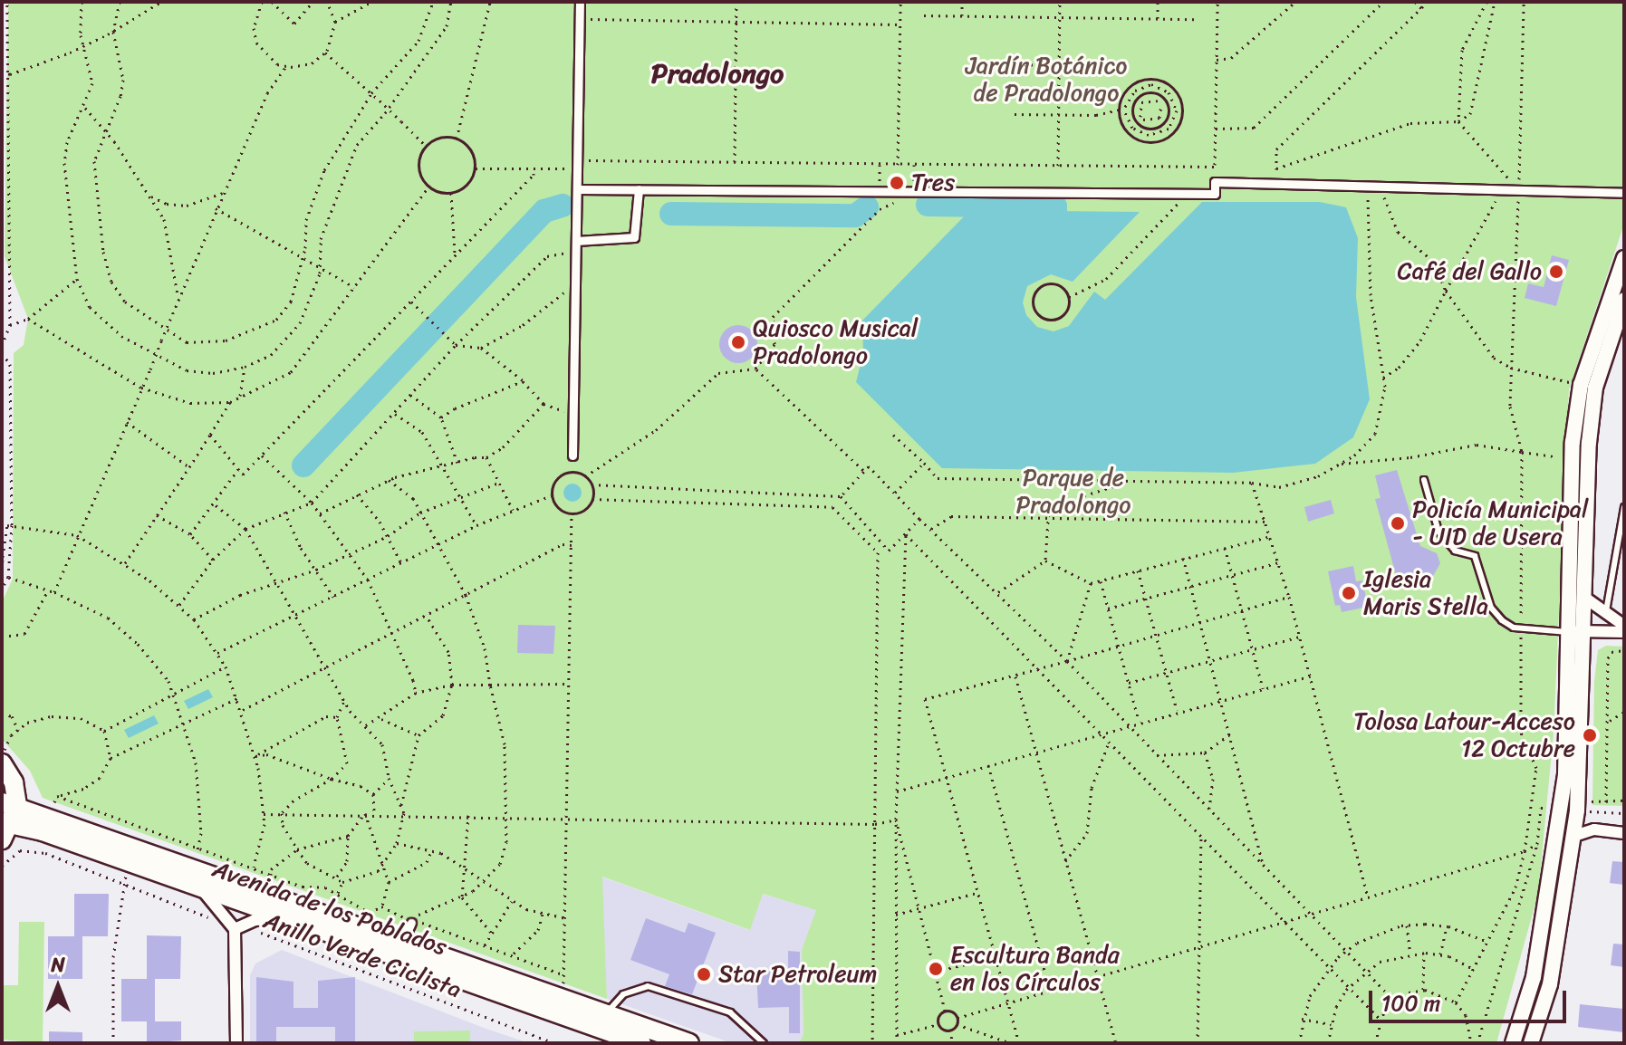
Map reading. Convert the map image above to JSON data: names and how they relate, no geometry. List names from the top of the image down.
{
  "streets": {
    "main road": ["Avenida de los Poblados"],
    "path": ["Anillo Verde Ciclista"]
  },
  "districts": ["Pradolongo"],
  "parks": ["Jardín Botánico de Pradolongo", "Parque de Pradolongo"],
  "places": [
    "Tres",
    "Café del Gallo",
    "Quiosco Musical Pradolongo",
    "Policía Municipal - UID de Usera",
    "Iglesia Maris Stella",
    "Tolosa Latour-Acceso 12 Octubre",
    "Escultura Banda en los Círculos",
    "Star Petroleum"
  ],
  "scale_bar": "100 m",
  "north": "top"
}
